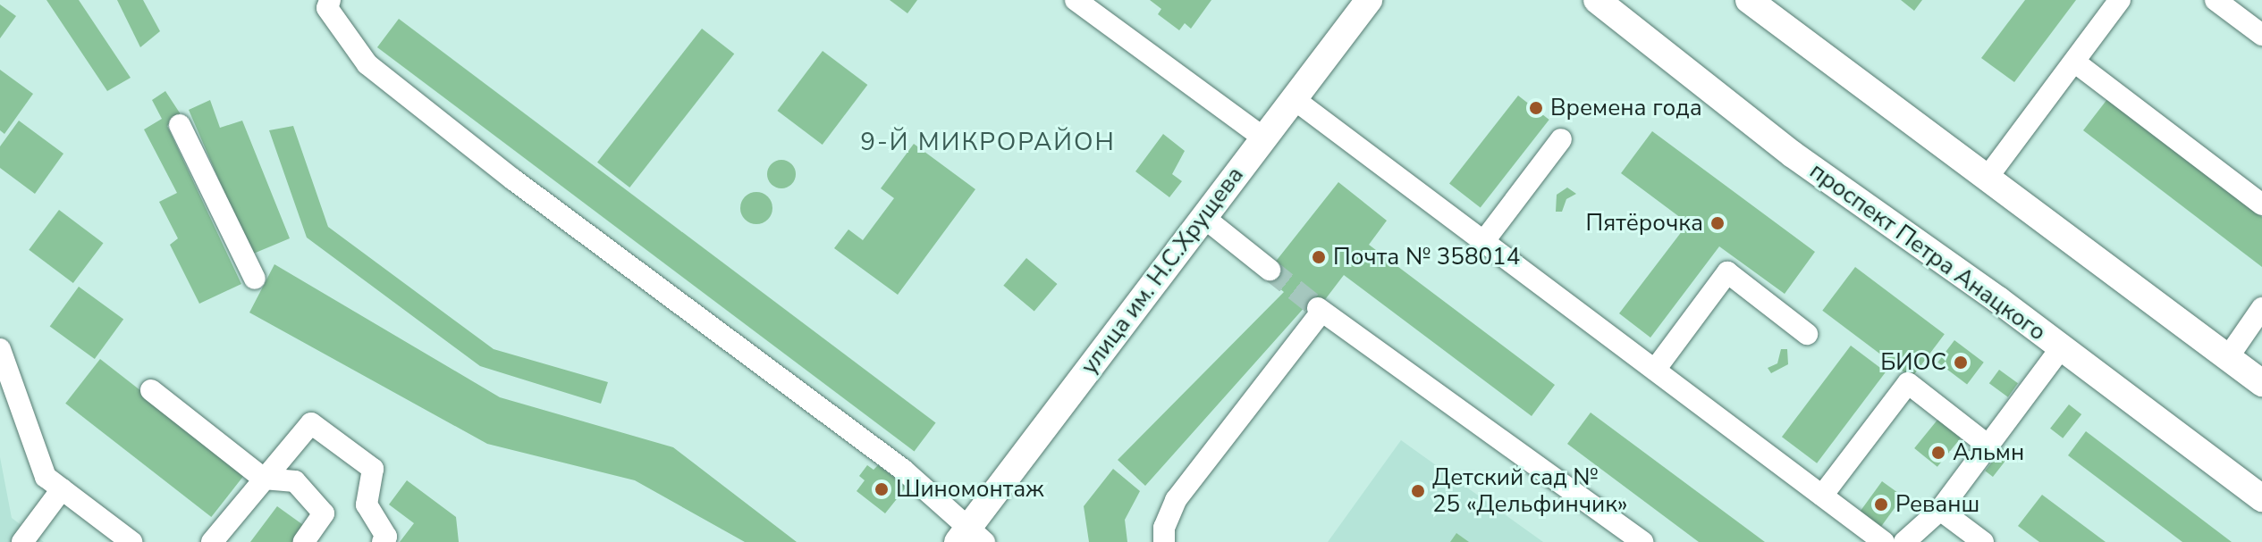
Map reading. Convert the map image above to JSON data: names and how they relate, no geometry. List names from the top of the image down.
{
  "streets": {
    "main road": ["проспект Петра Анацкого", "улица им. Н.С.Хрущева"]
  },
  "districts": ["9-Й МИКРОРАЙОН"],
  "places": [
    "Времена года",
    "Пятёрочка",
    "Почта № 358014",
    "БИОС",
    "Альмн",
    "Шиномонтаж",
    "Детский сад № 25 «Дельфинчик»",
    "Реванш"
  ]
}
